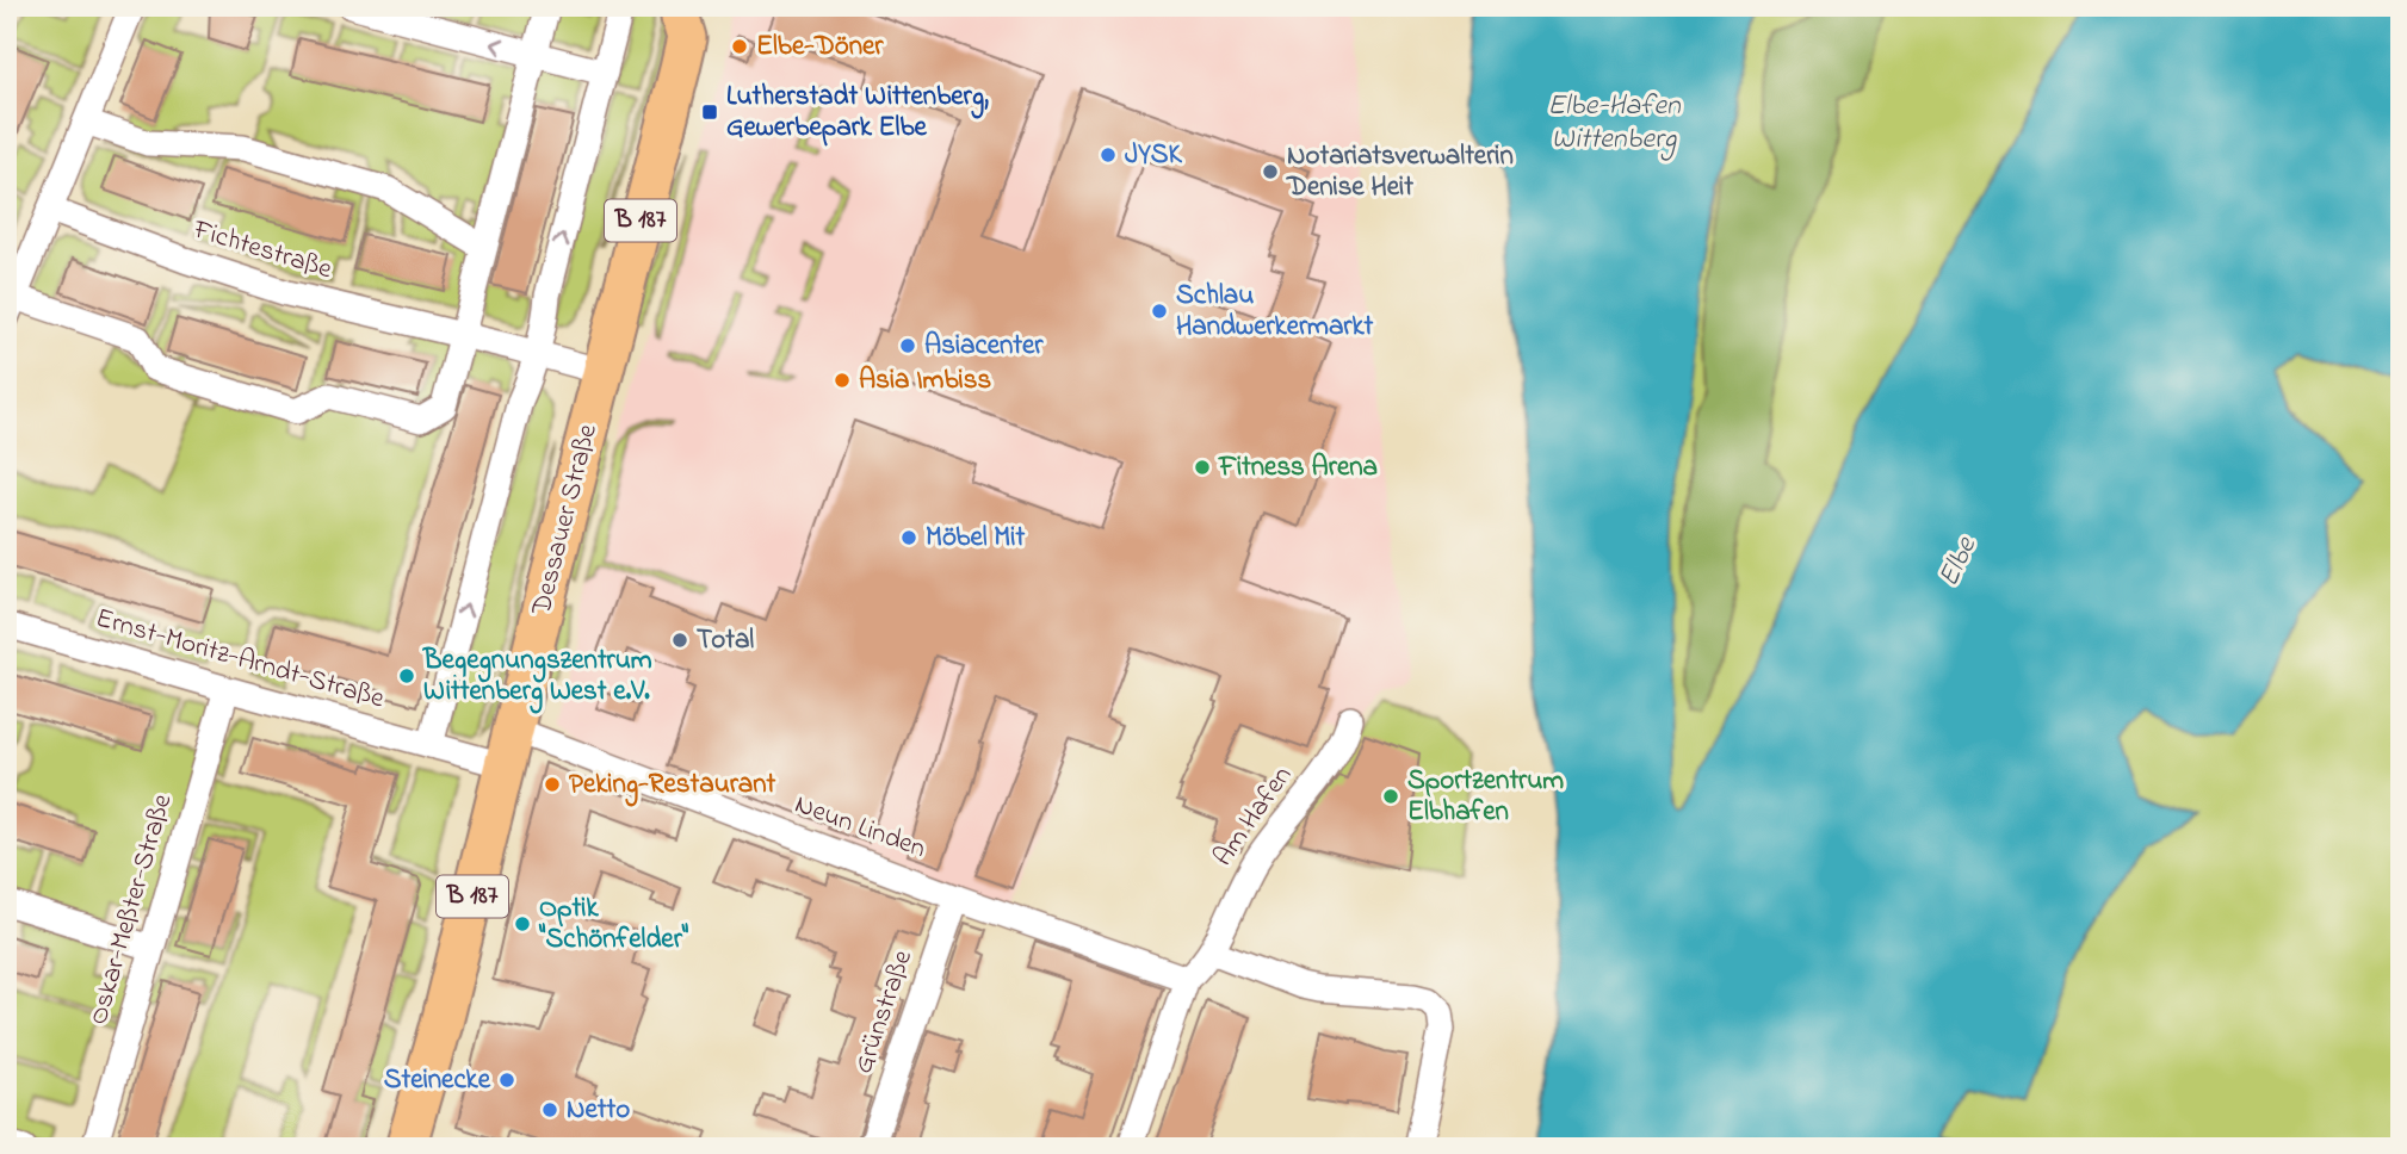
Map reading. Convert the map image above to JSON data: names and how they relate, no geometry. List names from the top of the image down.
{
  "streets": {
    "main road": ["B 187", "Dessauer Straße"],
    "street": [
      "Fichtestraße",
      "Ernst-Moritz-Arndt-Straße",
      "Am Hafen",
      "Neun Linden",
      "Oskar-Meßter-Straße",
      "Grünstraße"
    ]
  },
  "crossings": [
    ["Fichtestraße", "Dessauer Straße"],
    ["Dessauer Straße", "Ernst-Moritz-Arndt-Straße"],
    ["Dessauer Straße", "Neun Linden"],
    ["Ernst-Moritz-Arndt-Straße", "Neun Linden"],
    ["Ernst-Moritz-Arndt-Straße", "Oskar-Meßter-Straße"],
    ["Am Hafen", "Neun Linden"],
    ["Neun Linden", "Grünstraße"]
  ],
  "water": ["Elbe-Hafen Wittenberg", "Elbe"],
  "places": {
    "other": [
      "Elbe-Döner",
      "JYSK",
      "Notariatsverwalterin Denise Heit",
      "Schlau Handwerkermarkt",
      "Asiacenter",
      "Asia Imbiss",
      "Fitness Arena",
      "Möbel Mit",
      "Total",
      "Begegnungszentrum Wittenberg West e.V.",
      "Peking-Restaurant",
      "Sportzentrum Elbhafen",
      "Optik \"Schönfelder\"",
      "Steinecke",
      "Netto"
    ],
    "transit": ["Lutherstadt Wittenberg, Gewerbepark Elbe"]
  }
}
